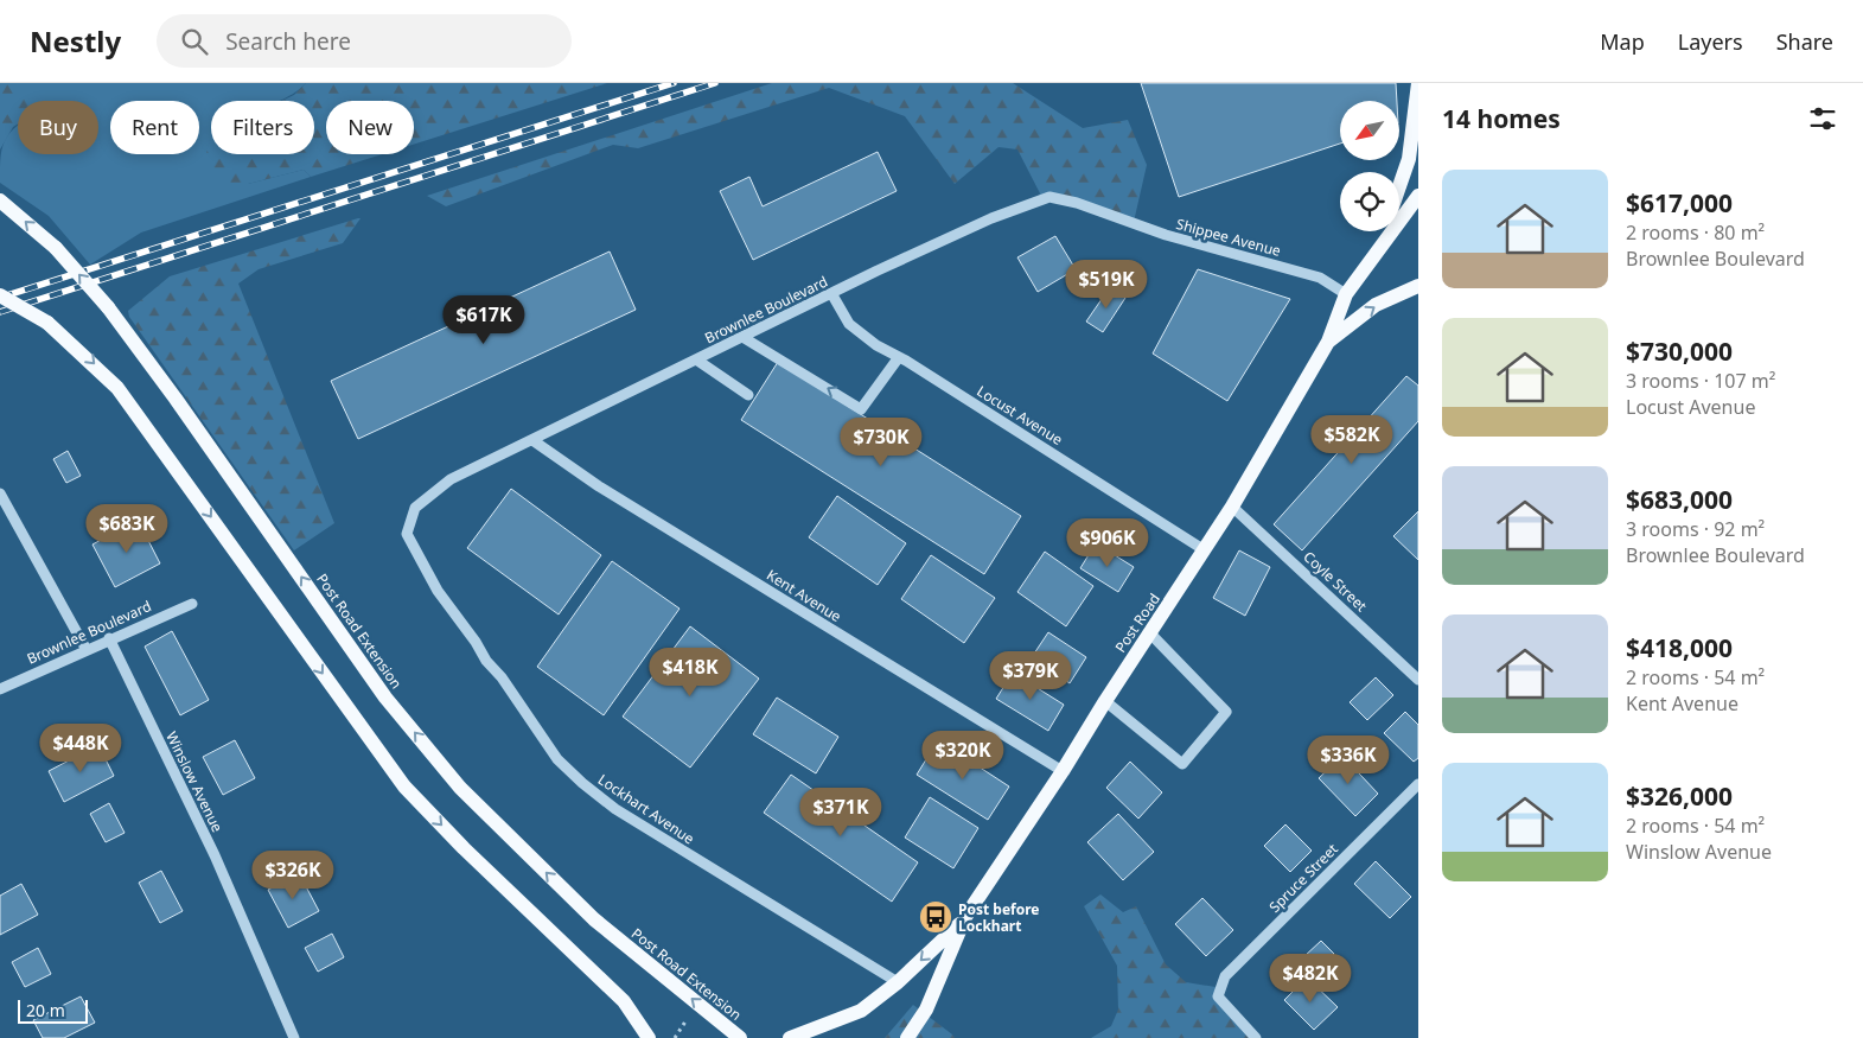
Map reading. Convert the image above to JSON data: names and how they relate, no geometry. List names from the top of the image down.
{
  "streets": {
    "main road": ["Post Road", "Post Road Extension"],
    "street": [
      "Shippee Avenue",
      "Brownlee Boulevard",
      "Locust Avenue",
      "Coyle Street",
      "Kent Avenue",
      "Winslow Avenue",
      "Lockhart Avenue",
      "Spruce Street"
    ]
  },
  "crossings": [
    ["Shippee Avenue", "Brownlee Boulevard"],
    ["Shippee Avenue", "Post Road"],
    ["Brownlee Boulevard", "Locust Avenue"],
    ["Brownlee Boulevard", "Kent Avenue"],
    ["Brownlee Boulevard", "Winslow Avenue"],
    ["Brownlee Boulevard", "Lockhart Avenue"],
    ["Locust Avenue", "Post Road"],
    ["Coyle Street", "Post Road"],
    ["Kent Avenue", "Post Road"]
  ],
  "places": {
    "bus stop": ["Post before Lockhart"]
  },
  "scale_bar": "20 m",
  "north": "bottom left",
  "page": {
    "header": "Nestly",
    "search": "Search here",
    "nav": ["Map", "Layers", "Share"],
    "heading": "14 homes",
    "chip": [
      "Buy",
      "Rent",
      "Filters",
      "New"
    ],
    "list": [
      {
        "name": "$617,000",
        "note": "2 rooms · 80 m² · Brownlee Boulevard"
      },
      {
        "name": "$730,000",
        "note": "3 rooms · 107 m² · Locust Avenue"
      },
      {
        "name": "$683,000",
        "note": "3 rooms · 92 m² · Brownlee Boulevard"
      },
      {
        "name": "$418,000",
        "note": "2 rooms · 54 m² · Kent Avenue"
      },
      {
        "name": "$326,000",
        "note": "2 rooms · 54 m² · Winslow Avenue"
      }
    ],
    "price": [
      "$519K",
      "$617K",
      "$582K",
      "$730K",
      "$683K",
      "$906K",
      "$418K",
      "$379K",
      "$448K",
      "$320K",
      "$336K",
      "$371K",
      "$326K",
      "$482K"
    ],
    "scale": "20 m"
  }
}
